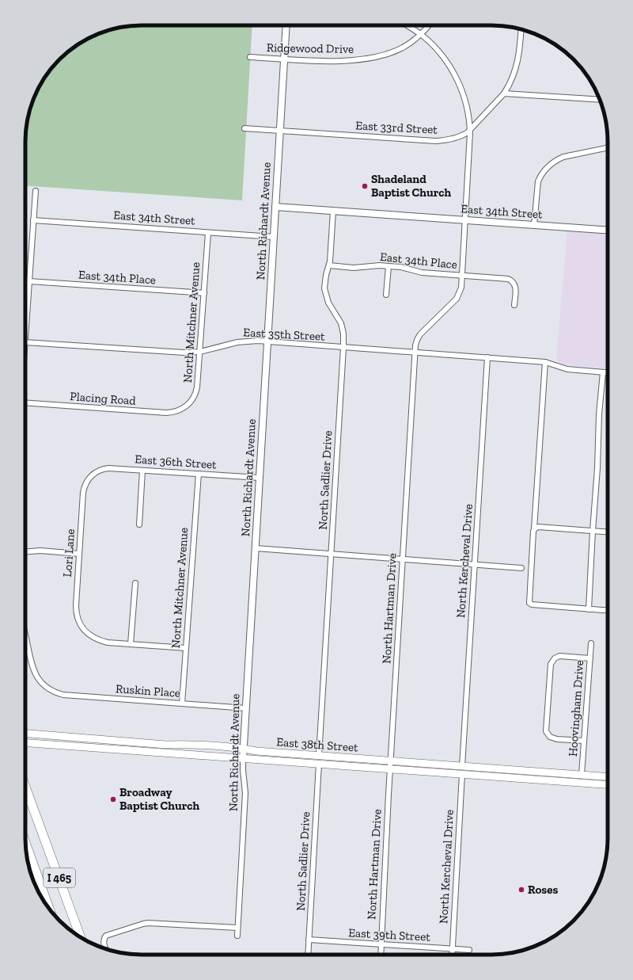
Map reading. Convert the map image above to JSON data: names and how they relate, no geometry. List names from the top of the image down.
{
  "streets": {
    "highway": ["I 465"],
    "main road": ["East 38th Street"],
    "street": [
      "Ridgewood Drive",
      "East 33rd Street",
      "East 34th Street",
      "North Richardt Avenue",
      "East 34th Place",
      "North Mitchner Avenue",
      "East 35th Street",
      "Placing Road",
      "East 36th Street",
      "North Sadlier Drive",
      "Lori Lane",
      "North Kercheval Drive",
      "North Hartman Drive",
      "Ruskin Place",
      "Hoovingham Drive",
      "East 39th Street"
    ]
  },
  "crossings": [
    ["Ridgewood Drive", "North Richardt Avenue"],
    ["Ridgewood Drive", "North Hartman Drive"],
    ["East 33rd Street", "North Richardt Avenue"],
    ["East 33rd Street", "North Hartman Drive"],
    ["East 34th Street", "North Richardt Avenue"],
    ["East 34th Street", "North Mitchner Avenue"],
    ["East 34th Street", "North Sadlier Drive"],
    ["East 34th Street", "North Hartman Drive"],
    ["North Richardt Avenue", "East 35th Street"],
    ["North Richardt Avenue", "East 36th Street"],
    ["North Richardt Avenue", "Ruskin Place"],
    ["North Richardt Avenue", "East 38th Street"],
    ["East 34th Place", "North Mitchner Avenue"],
    ["East 34th Place", "North Sadlier Drive"],
    ["East 34th Place", "North Hartman Drive"],
    ["North Mitchner Avenue", "East 35th Street"],
    ["North Mitchner Avenue", "Placing Road"],
    ["North Mitchner Avenue", "East 36th Street"],
    ["North Mitchner Avenue", "Ruskin Place"],
    ["East 35th Street", "North Sadlier Drive"],
    ["East 35th Street", "North Kercheval Drive"],
    ["East 35th Street", "North Hartman Drive"],
    ["East 36th Street", "Lori Lane"],
    ["North Sadlier Drive", "East 38th Street"],
    ["North Sadlier Drive", "East 39th Street"],
    ["North Kercheval Drive", "East 38th Street"],
    ["North Kercheval Drive", "East 39th Street"],
    ["North Hartman Drive", "East 38th Street"],
    ["North Hartman Drive", "East 39th Street"],
    ["Hoovingham Drive", "East 38th Street"]
  ],
  "places": ["Shadeland Baptist Church", "Broadway Baptist Church", "Roses"]
}
